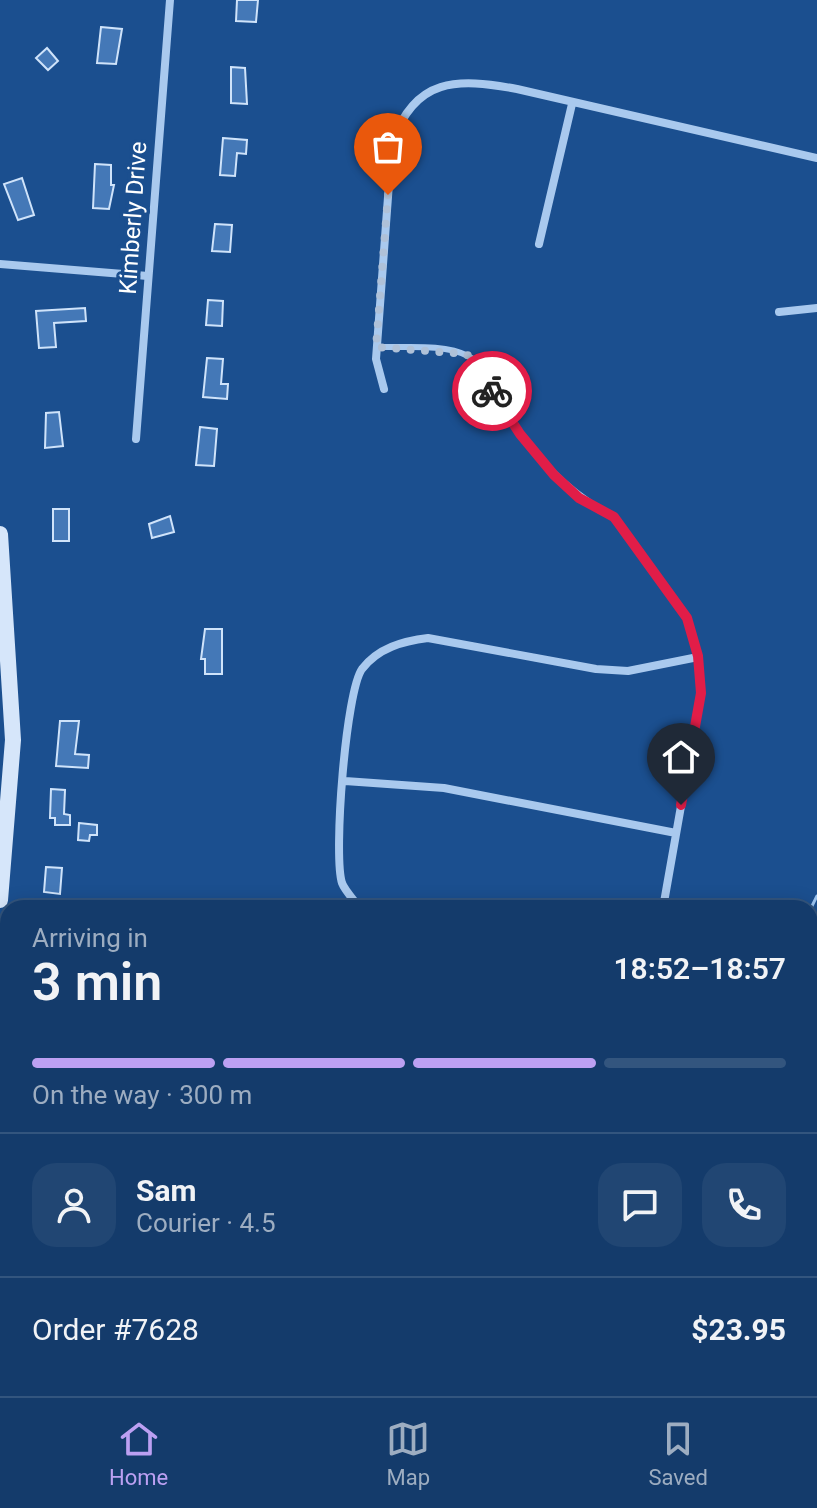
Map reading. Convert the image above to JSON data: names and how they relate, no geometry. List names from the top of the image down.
{
  "streets": {
    "street": ["Kimberly Drive"]
  },
  "page": {
    "heading": ["3 min", "Arriving in", "18:52–18:57"],
    "panel": [
      "Sam",
      "Courier · 4.5",
      "Order #7628",
      "$23.95"
    ],
    "bar": "On the way · 300 m",
    "tabs": ["Home", "Map", "Saved"]
  }
}
